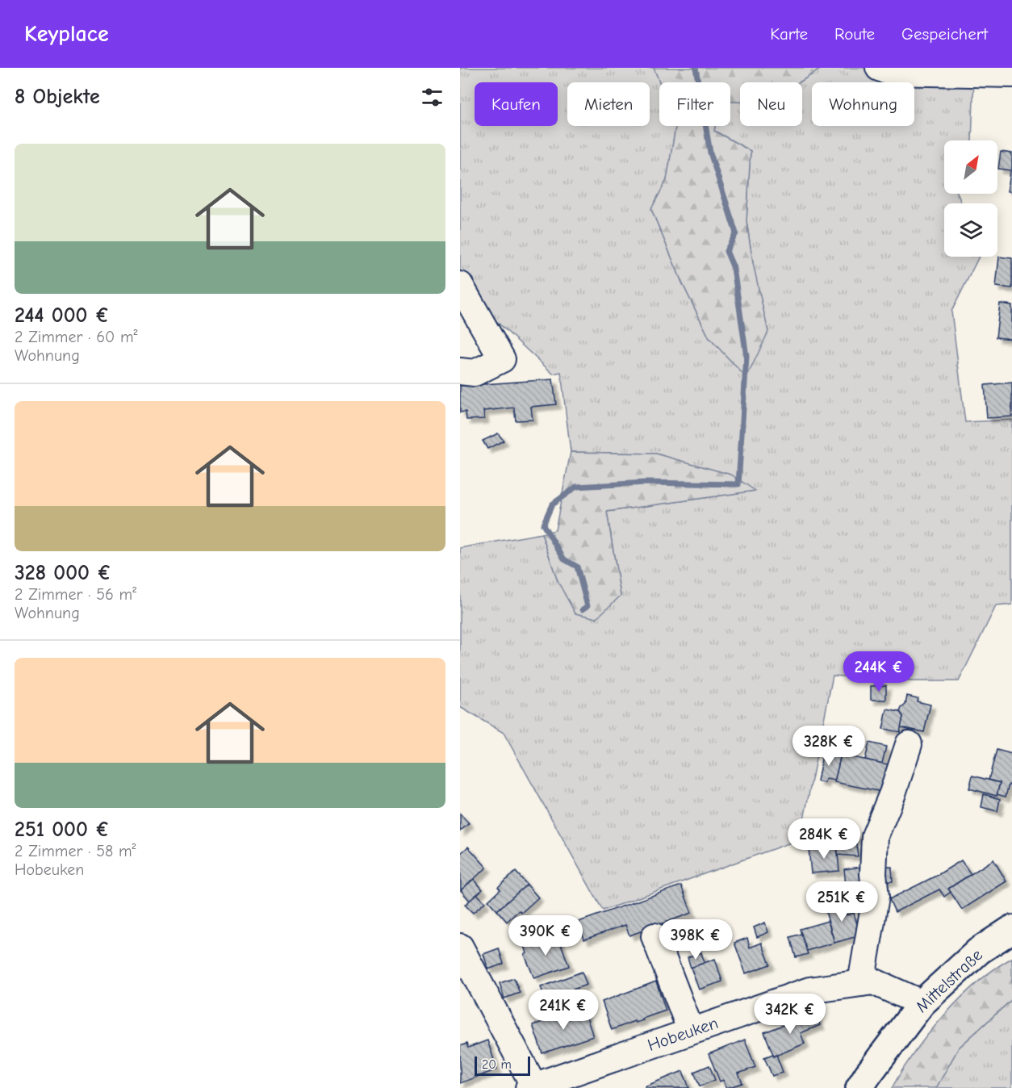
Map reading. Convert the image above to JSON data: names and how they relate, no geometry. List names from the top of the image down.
{
  "streets": {
    "main road": ["Mittelstraße"],
    "street": ["Hobeuken"]
  },
  "crossings": [
    ["Mittelstraße", "Hobeuken"]
  ],
  "scale_bar": "20 m",
  "north": "top right",
  "page": {
    "header": "Keyplace",
    "nav": ["Karte", "Route", "Gespeichert"],
    "heading": "8 Objekte",
    "chip": [
      "Kaufen",
      "Mieten",
      "Filter",
      "Neu",
      "Wohnung"
    ],
    "list": [
      {
        "name": "244 000 €",
        "note": "2 Zimmer · 60 m² · Wohnung"
      },
      {
        "name": "328 000 €",
        "note": "2 Zimmer · 56 m² · Wohnung"
      },
      {
        "name": "251 000 €",
        "note": "2 Zimmer · 58 m² · Hobeuken"
      }
    ],
    "price": [
      "244K €",
      "328K €",
      "284K €",
      "251K €",
      "390K €",
      "398K €",
      "241K €",
      "342K €"
    ],
    "scale": "20 m"
  }
}
